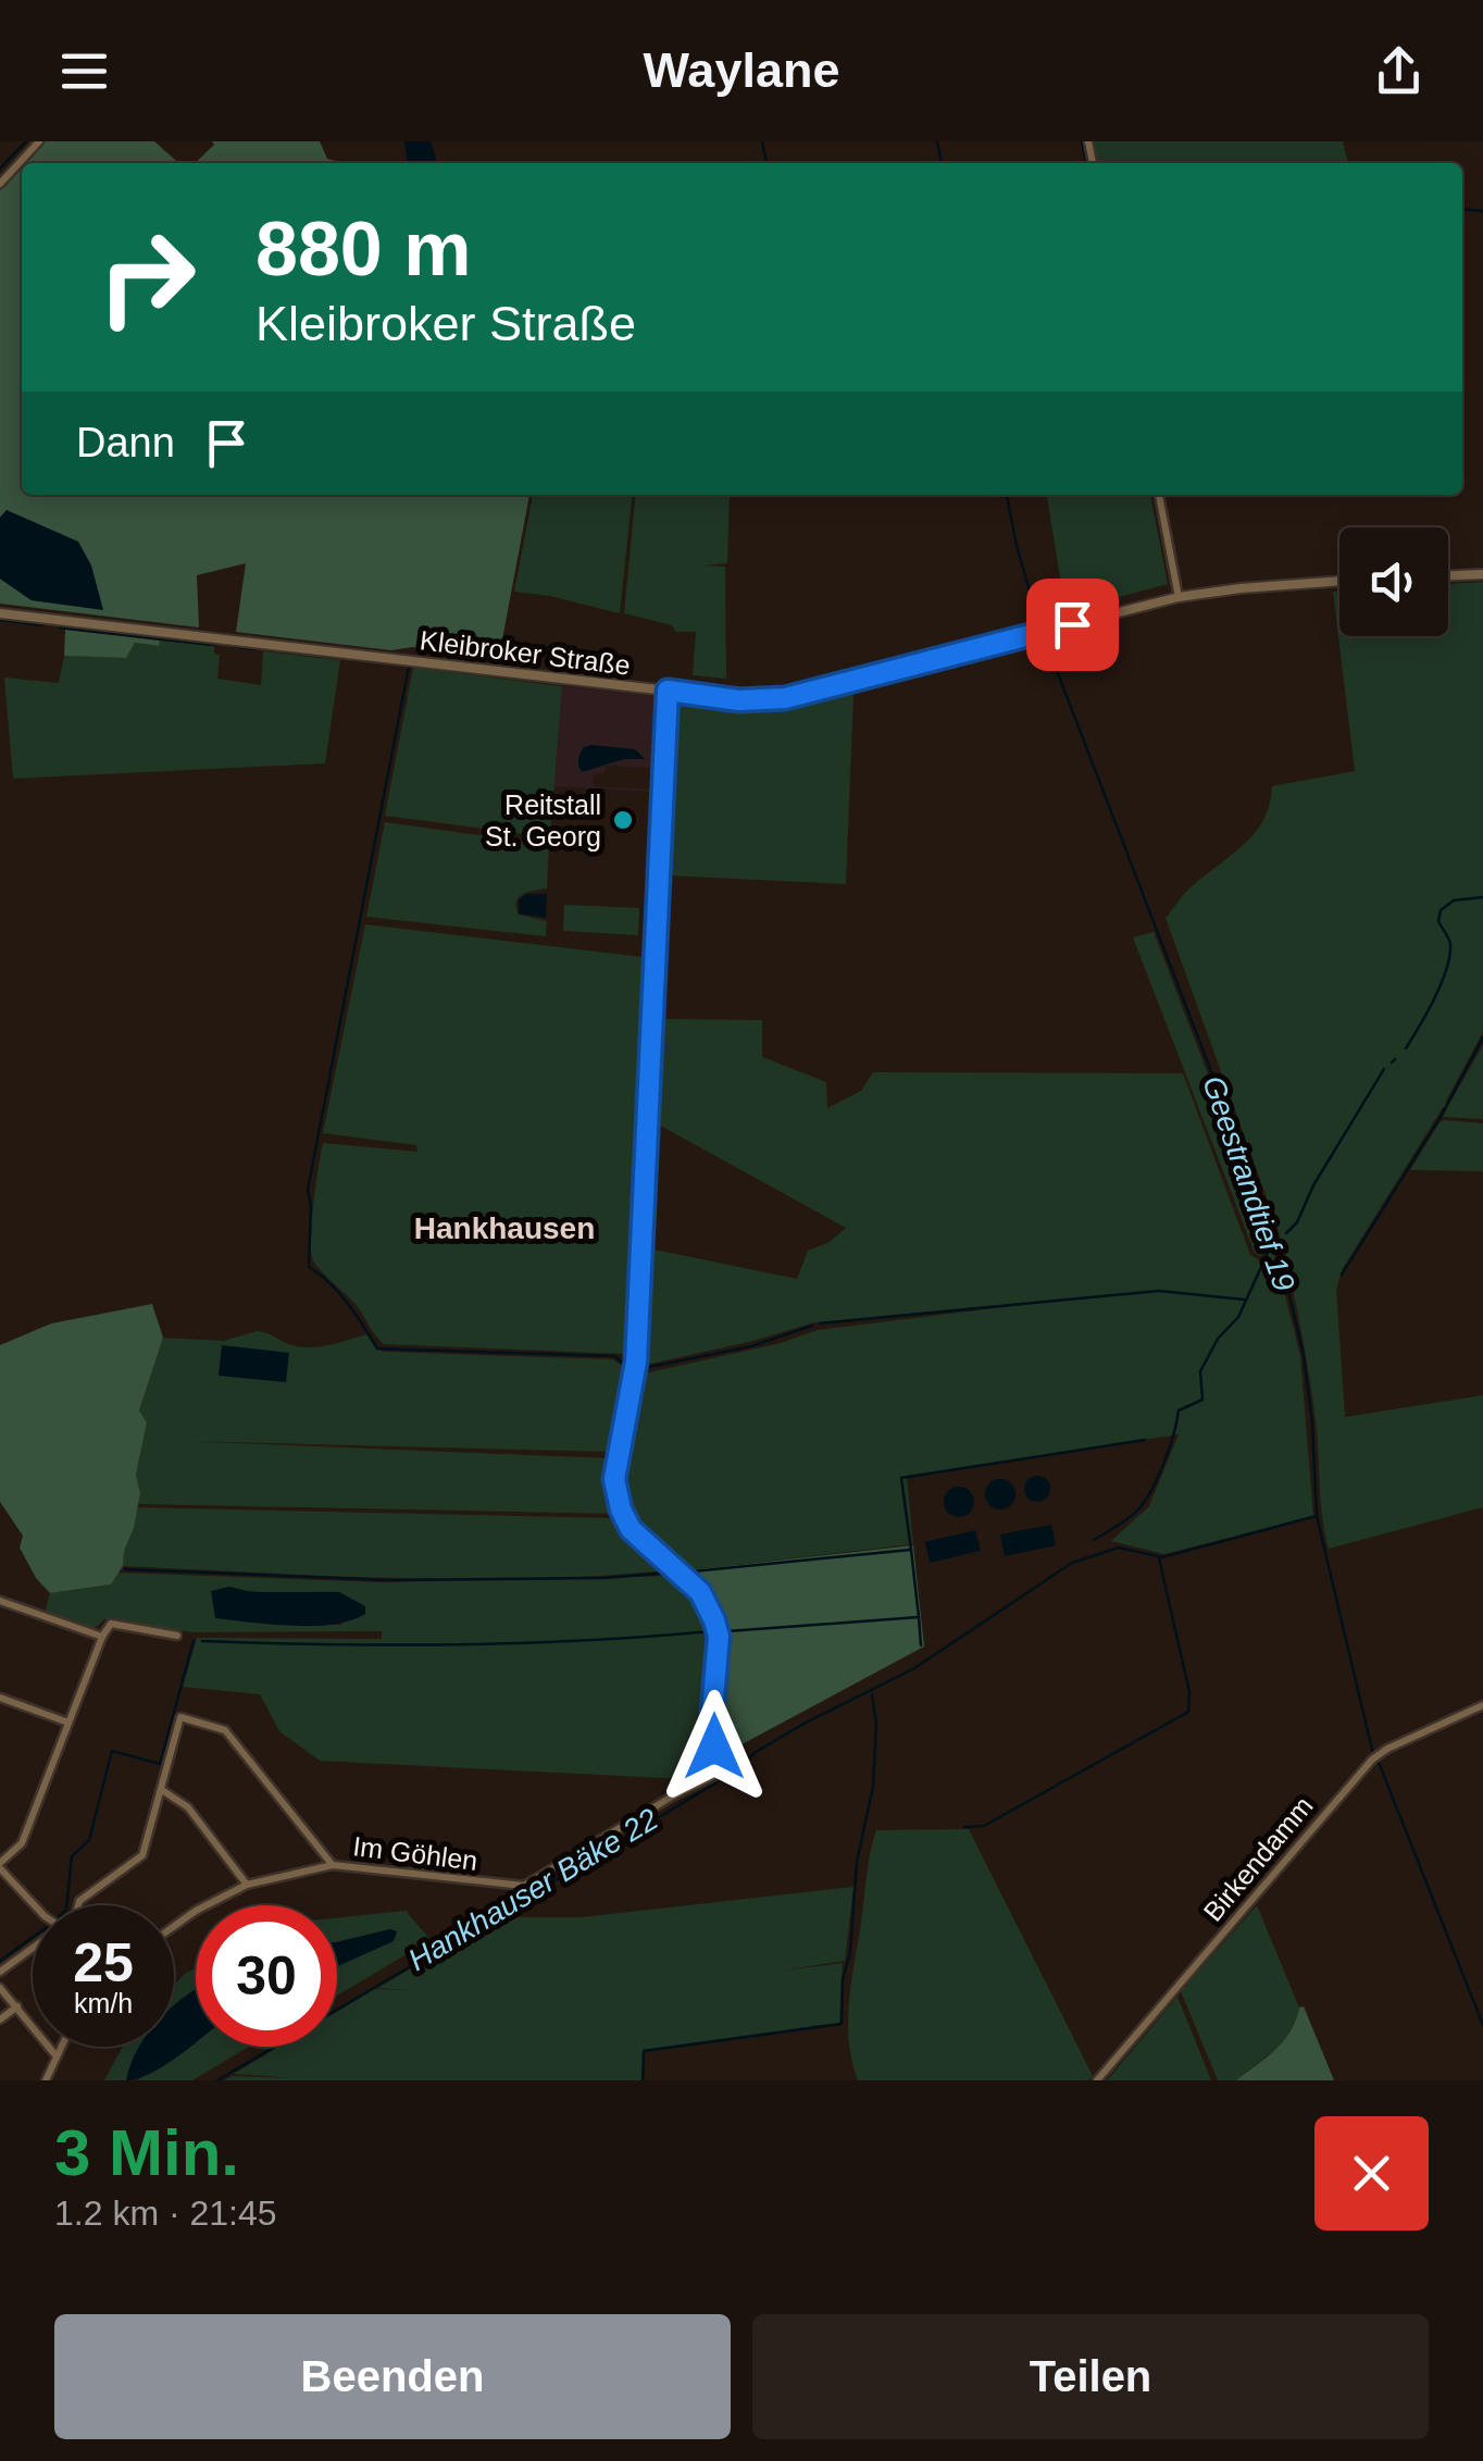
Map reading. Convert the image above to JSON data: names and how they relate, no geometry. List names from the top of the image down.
{
  "streets": {
    "street": ["Kleibroker Straße", "Im Göhlen", "Birkendamm"]
  },
  "crossings": [
    ["Kleibroker Straße", "Im Göhlen"]
  ],
  "districts": ["Hankhausen"],
  "water": ["Geestrandtief 19", "Hankhauser Bäke 22"],
  "places": ["Reitstall St. Georg"],
  "page": {
    "header": "Waylane",
    "turn": ["880 m", "Kleibroker Straße"],
    "then": "Dann",
    "speed": "25 km/h",
    "limit": "30",
    "heading": ["3 Min.", "1.2 km · 21:45"],
    "buttons": ["Beenden", "Teilen"]
  }
}
